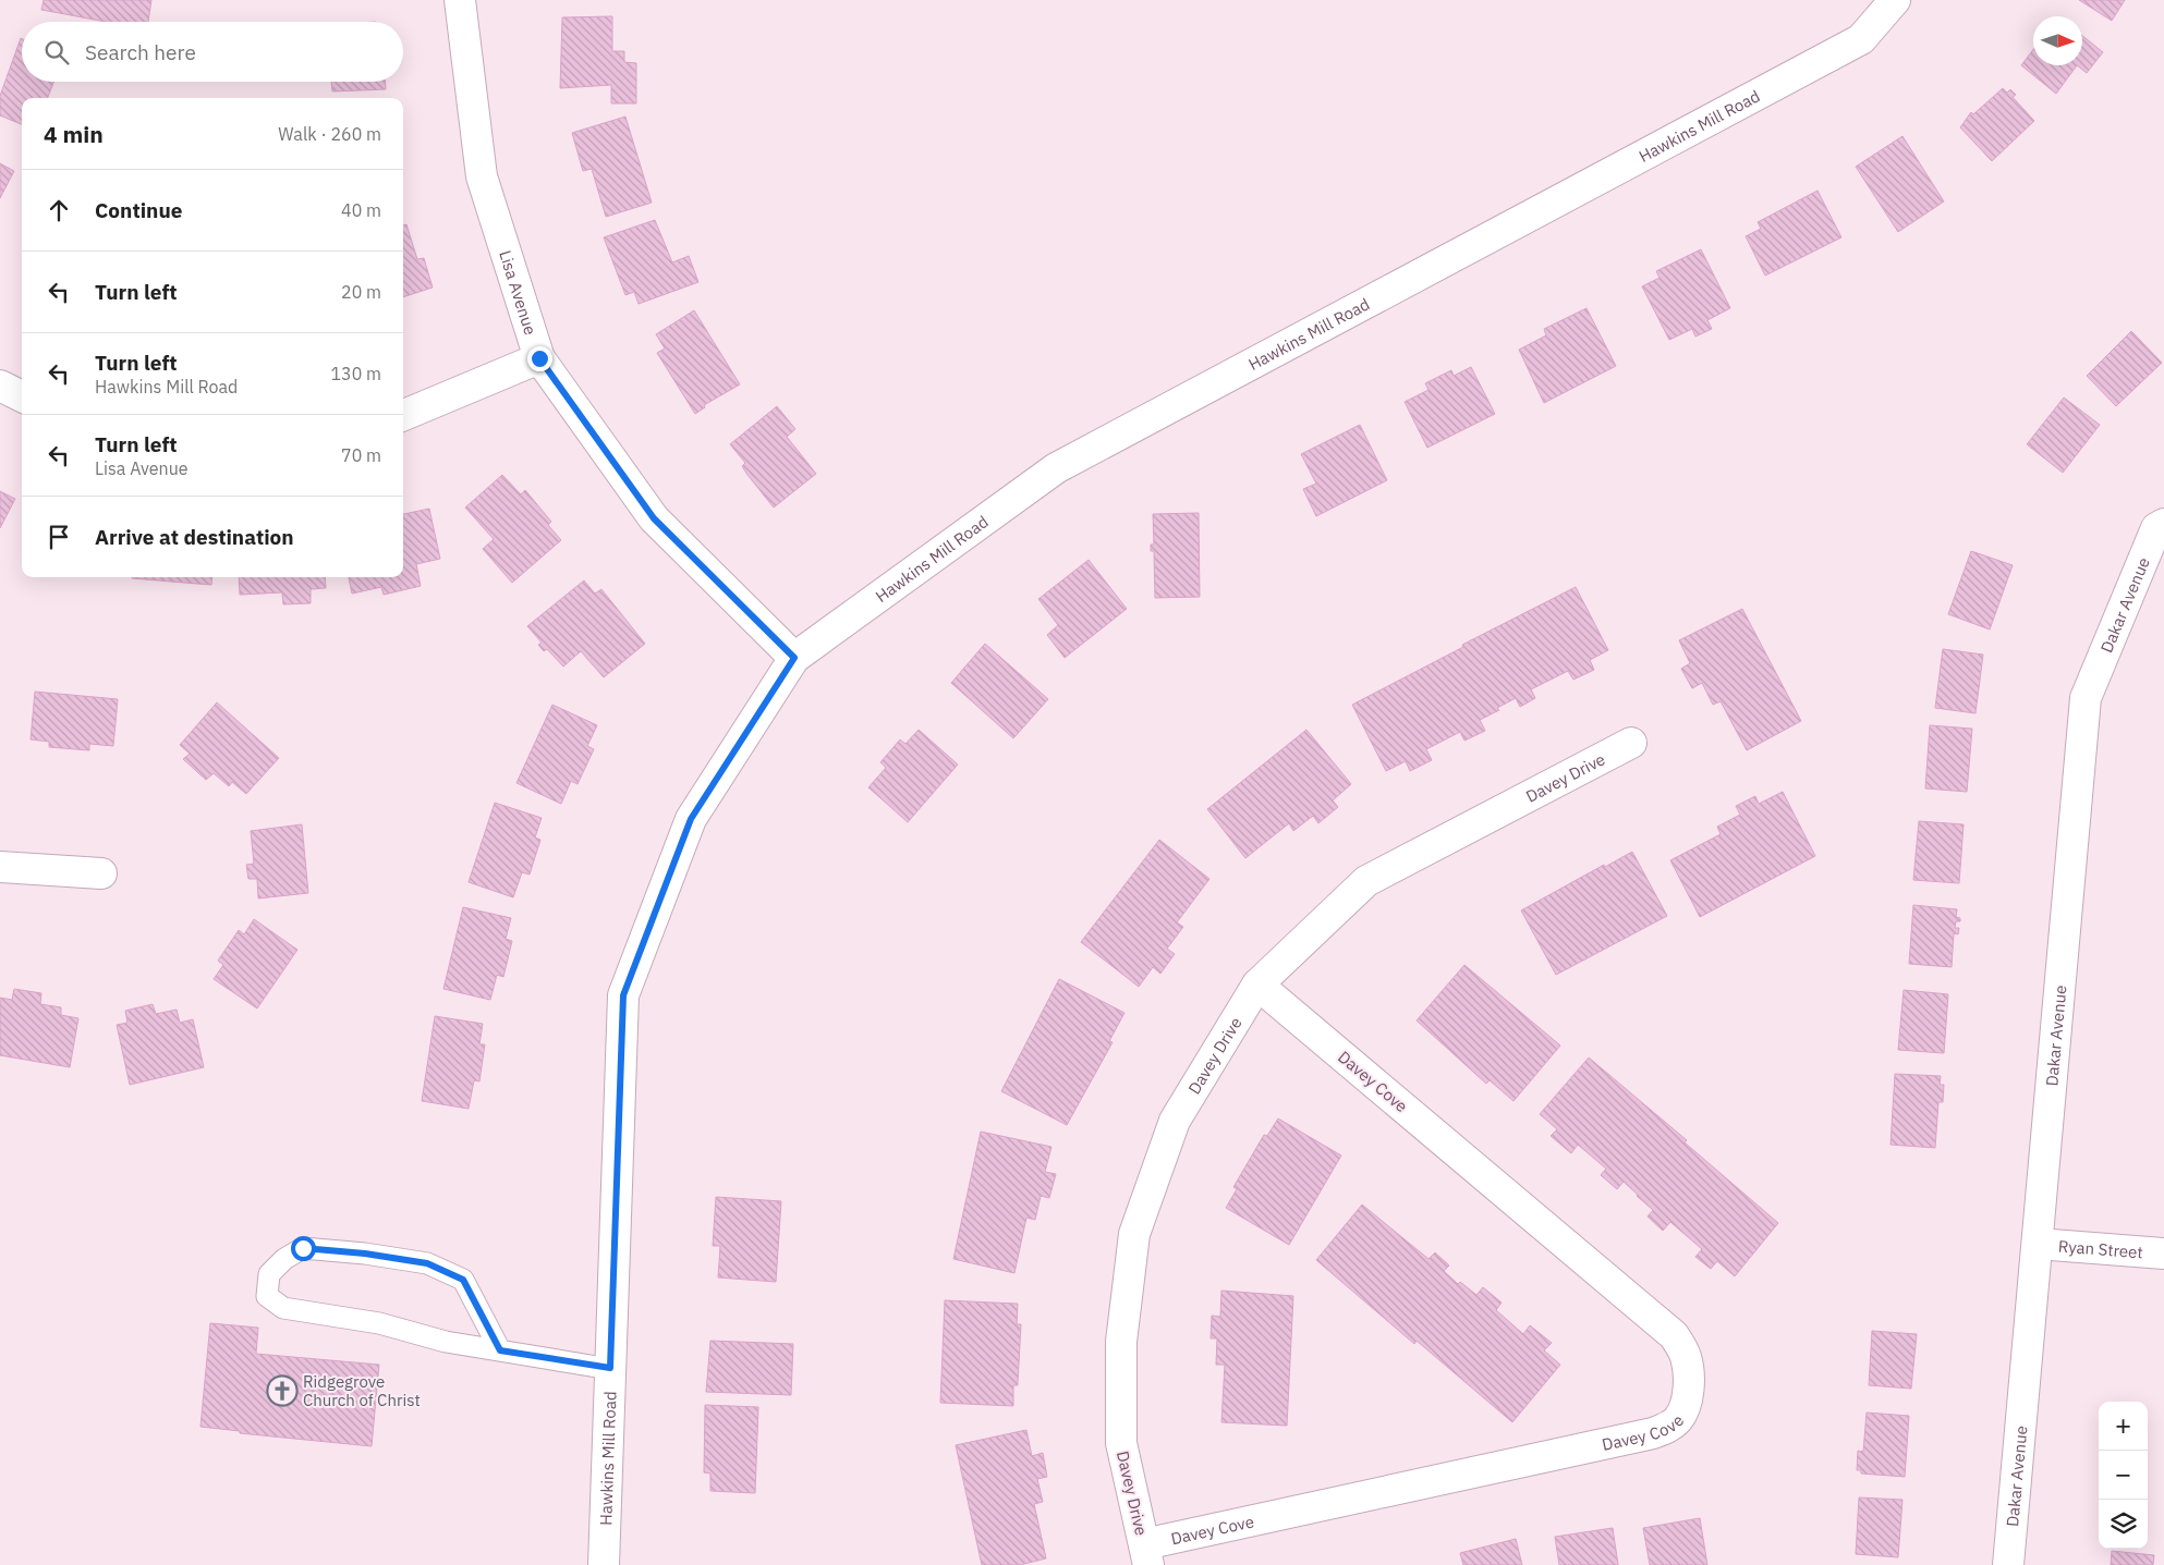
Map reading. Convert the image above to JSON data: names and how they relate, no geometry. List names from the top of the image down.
{
  "streets": {
    "street": [
      "Hawkins Mill Road",
      "Lisa Avenue",
      "Dakar Avenue",
      "Davey Drive",
      "Davey Cove",
      "Ryan Street"
    ]
  },
  "crossings": [
    ["Hawkins Mill Road", "Lisa Avenue"],
    ["Dakar Avenue", "Ryan Street"],
    ["Davey Drive", "Davey Cove"]
  ],
  "places": {
    "church": ["Ridgegrove Church of Christ"]
  },
  "north": "right",
  "page": {
    "search": "Search here",
    "heading": ["4 min", "Walk · 260 m"],
    "list": [
      ["Continue", "40 m"],
      ["Turn left", "20 m"],
      ["Turn left", "Hawkins Mill Road", "130 m"],
      ["Turn left", "Lisa Avenue", "70 m"],
      "Arrive at destination"
    ],
    "map_buttons": ["+", "−"]
  }
}
